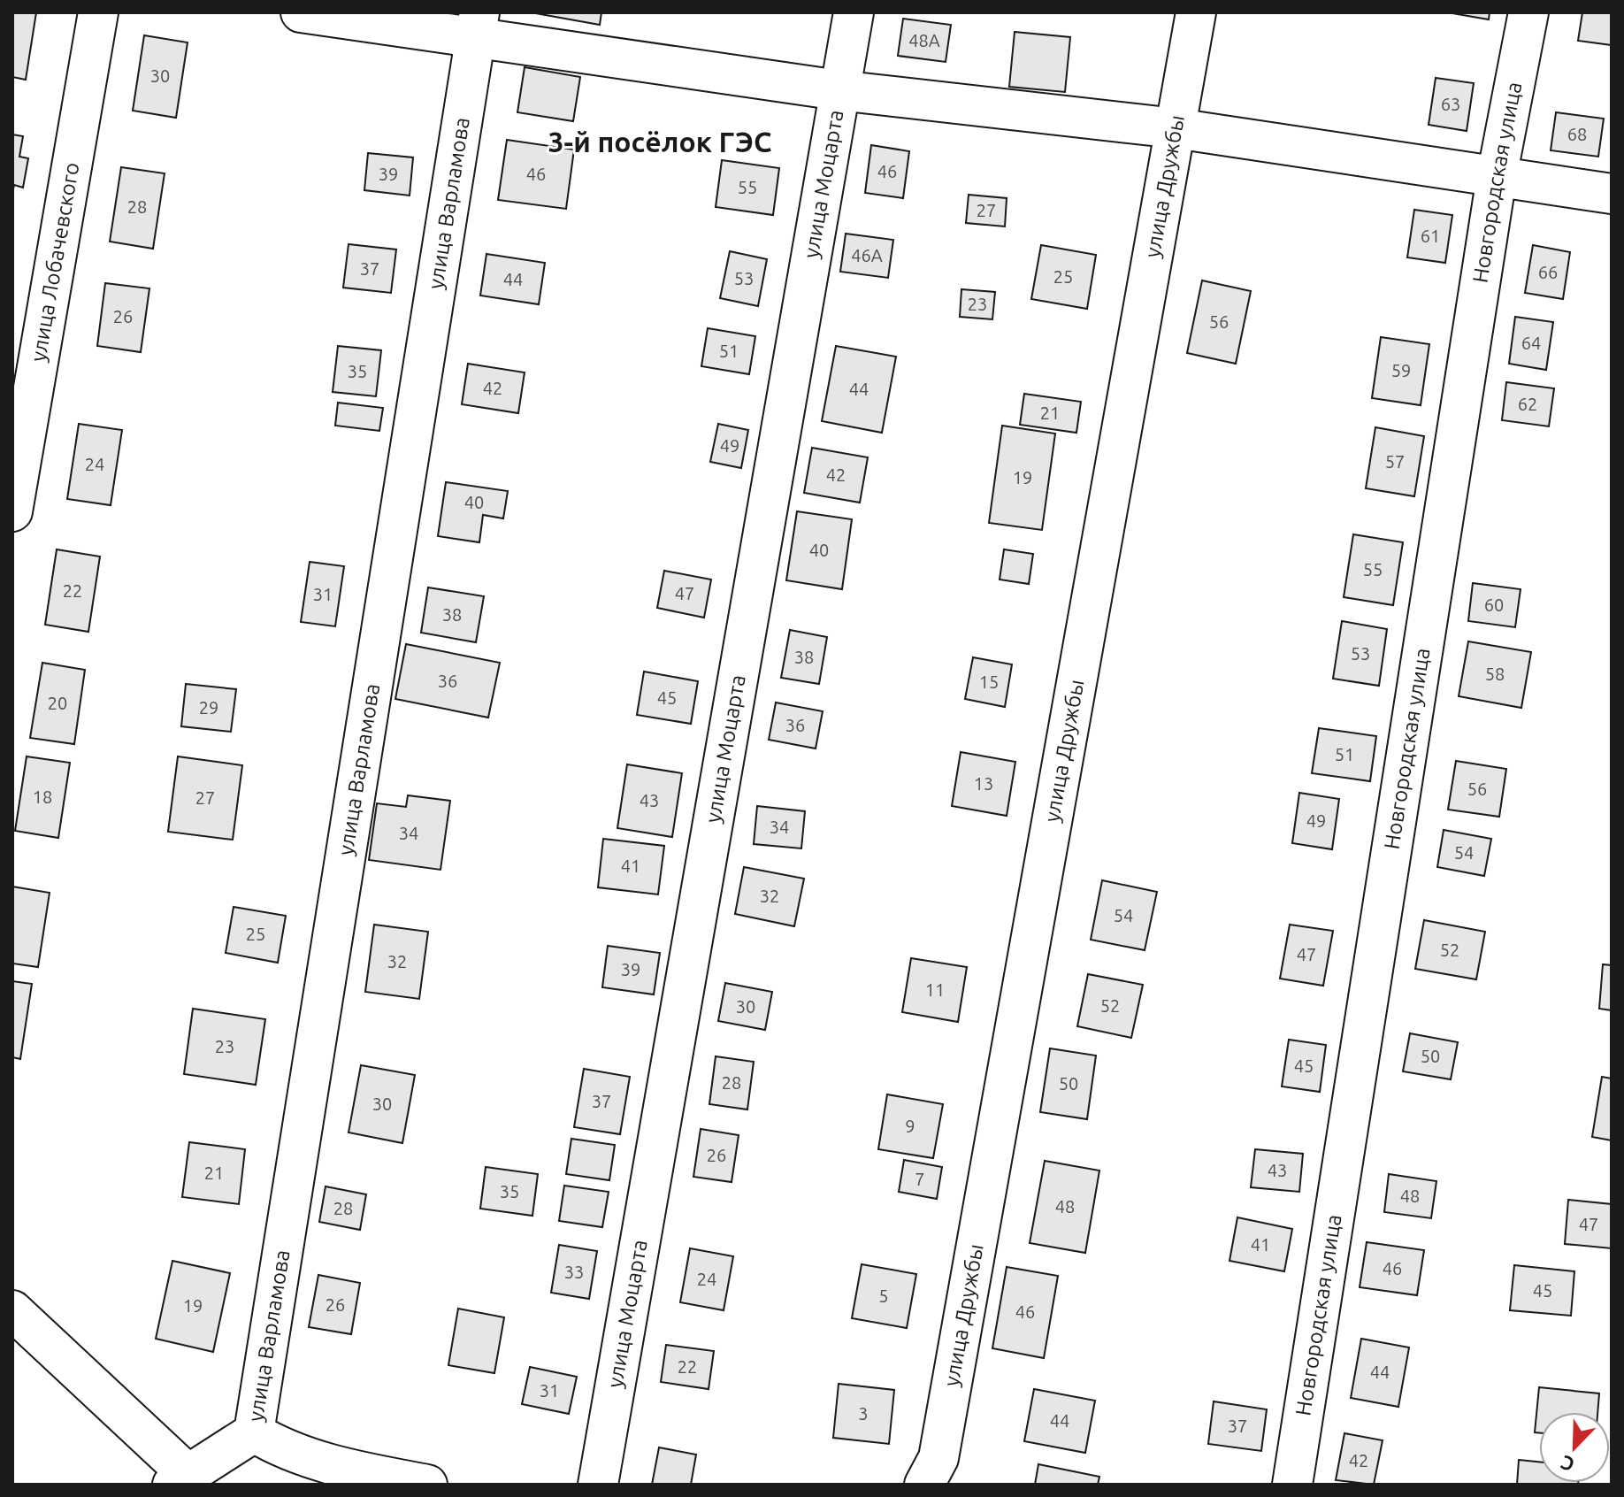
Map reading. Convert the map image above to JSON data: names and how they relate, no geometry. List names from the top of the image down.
{
  "streets": {
    "street": [
      "Новгородская улица",
      "улица Моцарта",
      "улица Дружбы",
      "улица Варламова",
      "улица Лобачевского"
    ]
  },
  "districts": ["3-й посёлок ГЭС"],
  "house_numbers": [
    "48А",
    "30",
    "63",
    "68",
    "46",
    "39",
    "46",
    "55",
    "28",
    "27",
    "61",
    "46А",
    "37",
    "66",
    "25",
    "53",
    "44",
    "23",
    "26",
    "56",
    "64",
    "51",
    "59",
    "35",
    "42",
    "44",
    "62",
    "21",
    "49",
    "57",
    "24",
    "42",
    "19",
    "40",
    "40",
    "55",
    "22",
    "47",
    "31",
    "60",
    "38",
    "53",
    "38",
    "58",
    "36",
    "15",
    "45",
    "20",
    "29",
    "36",
    "51",
    "13",
    "56",
    "18",
    "27",
    "43",
    "49",
    "34",
    "34",
    "54",
    "41",
    "32",
    "54",
    "25",
    "52",
    "47",
    "32",
    "39",
    "11",
    "52",
    "30",
    "23",
    "50",
    "45",
    "28",
    "50",
    "37",
    "30",
    "9",
    "26",
    "43",
    "21",
    "7",
    "35",
    "48",
    "48",
    "28",
    "47",
    "41",
    "46",
    "33",
    "24",
    "45",
    "5",
    "26",
    "19",
    "46",
    "22",
    "44",
    "31",
    "3",
    "44",
    "37",
    "42"
  ],
  "north": "bottom left"
}
